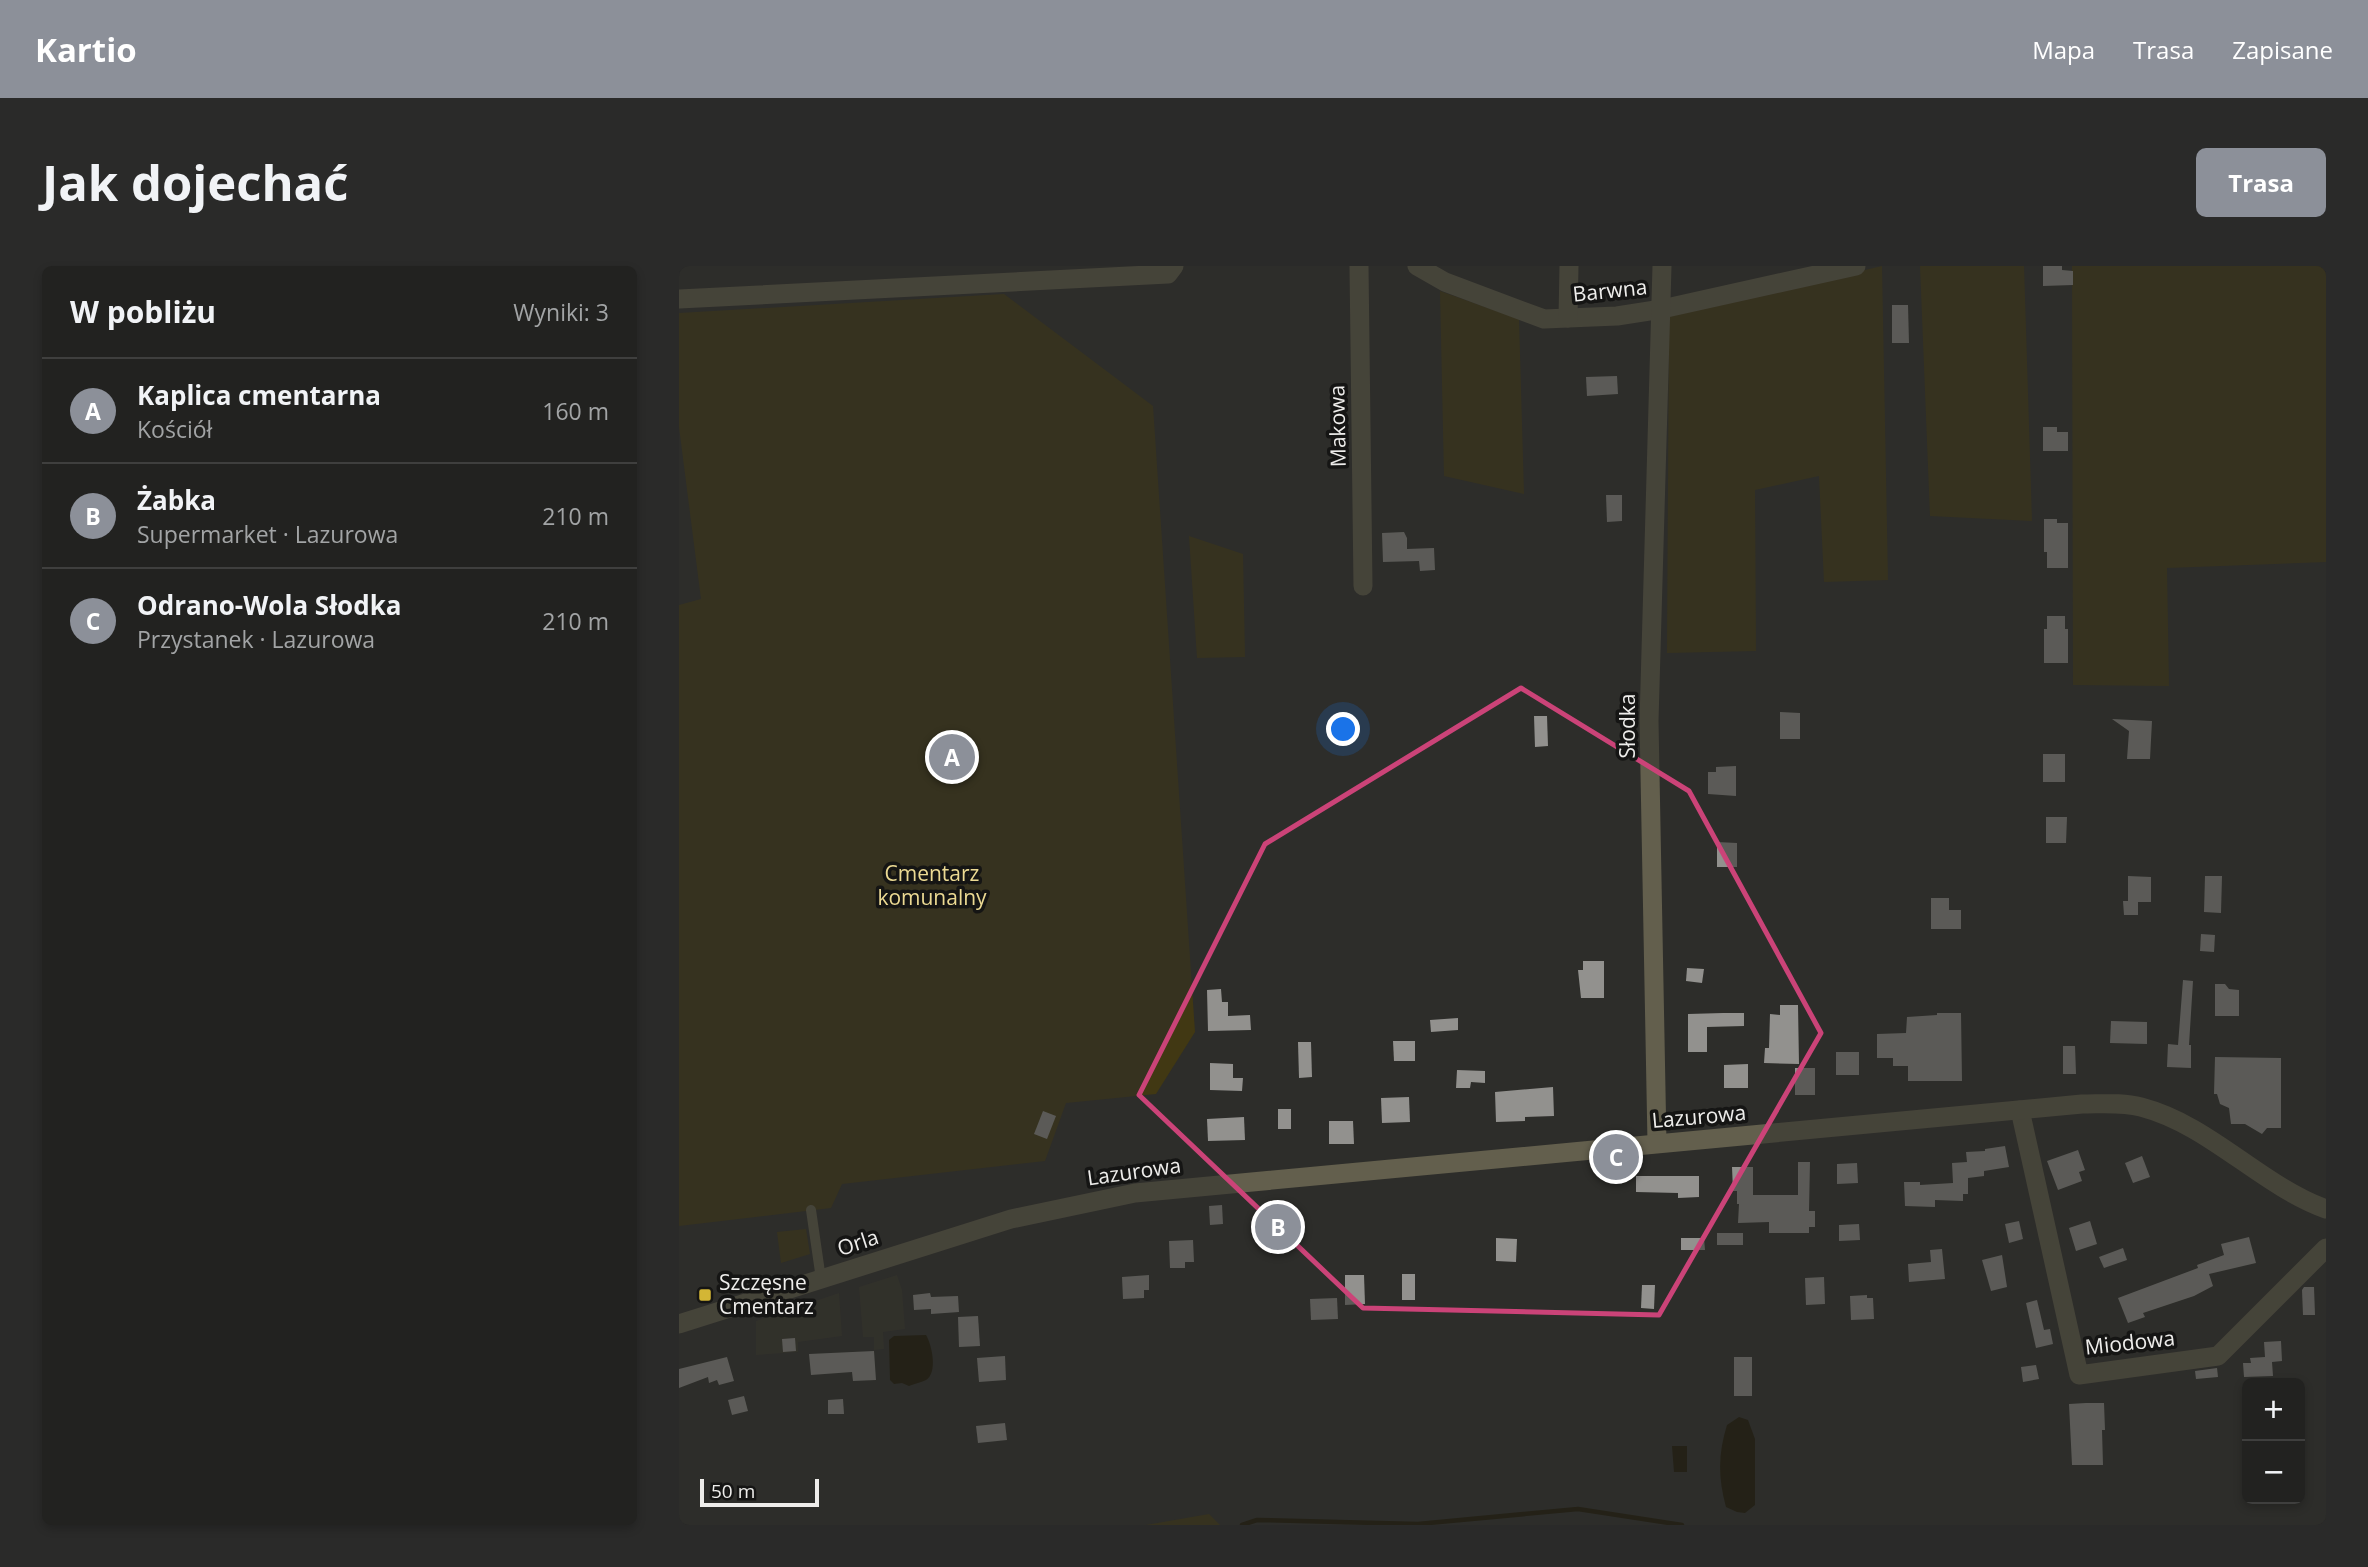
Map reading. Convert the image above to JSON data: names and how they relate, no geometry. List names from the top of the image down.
{
  "streets": {
    "street": [
      "Barwna",
      "Makowa",
      "Słodka",
      "Lazurowa",
      "Orla",
      "Miodowa"
    ]
  },
  "crossings": [
    ["Barwna", "Słodka"],
    ["Słodka", "Lazurowa"],
    ["Lazurowa", "Orla"],
    ["Lazurowa", "Miodowa"]
  ],
  "parks": ["Cmentarz komunalny"],
  "places": {
    "transit": ["Szczęsne Cmentarz"]
  },
  "scale_bar": "50 m",
  "page": {
    "header": "Kartio",
    "nav": ["Mapa", "Trasa", "Zapisane"],
    "buttons": "Trasa",
    "title": "Jak dojechać",
    "heading": ["W pobliżu", "Wyniki: 3"],
    "list": [
      {
        "mark": "A",
        "name": "Kaplica cmentarna",
        "note": "Kościół",
        "value": "160 m"
      },
      {
        "mark": "B",
        "name": "Żabka",
        "note": "Supermarket · Lazurowa",
        "value": "210 m"
      },
      {
        "mark": "C",
        "name": "Odrano-Wola Słodka",
        "note": "Przystanek · Lazurowa",
        "value": "210 m"
      }
    ],
    "pins": ["A", "C", "B"],
    "map_buttons": ["+", "−"],
    "scale": "50 m"
  }
}
